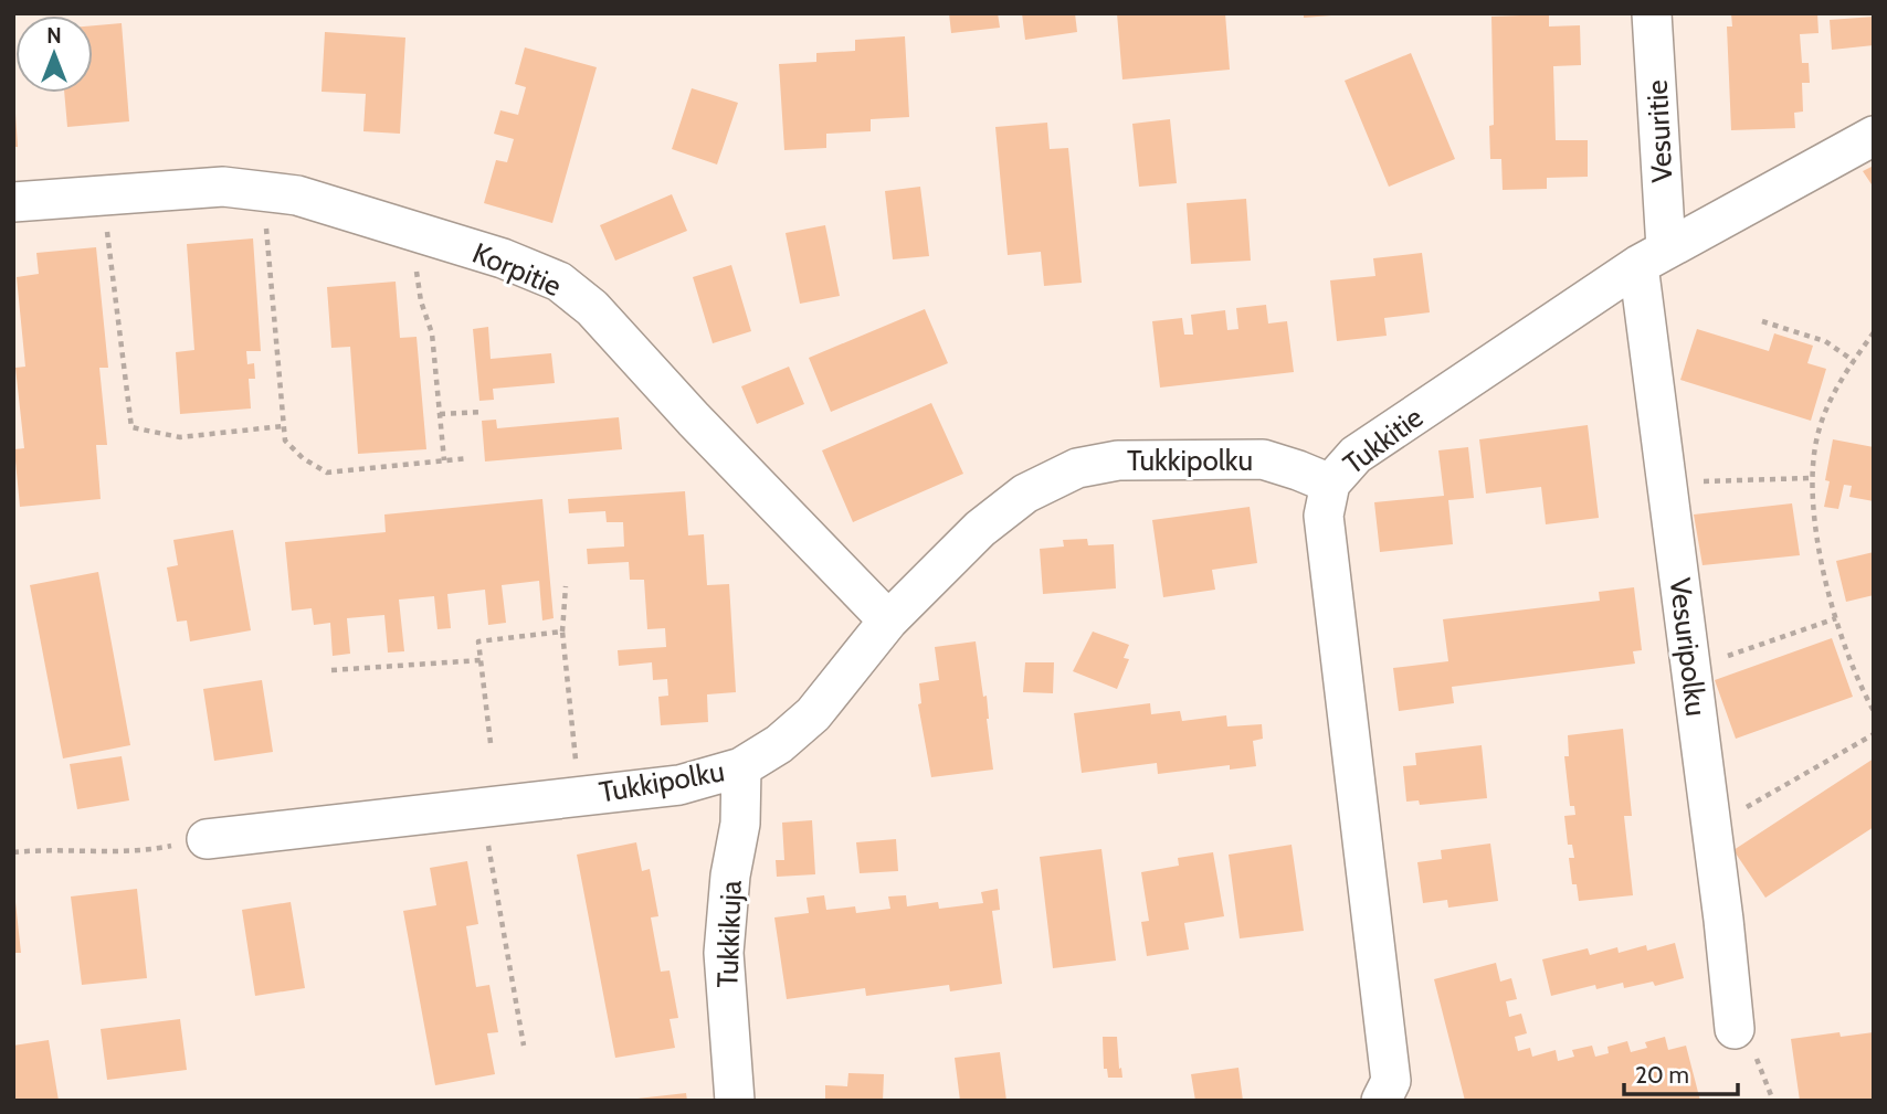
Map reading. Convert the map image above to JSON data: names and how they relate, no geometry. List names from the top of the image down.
{
  "streets": {
    "street": [
      "Vesuritie",
      "Korpitie",
      "Tukkitie",
      "Tukkipolku",
      "Vesuripolku",
      "Tukkikuja"
    ]
  },
  "crossings": [
    ["Vesuritie", "Tukkitie"],
    ["Vesuritie", "Vesuripolku"],
    ["Korpitie", "Tukkipolku"],
    ["Tukkitie", "Tukkipolku"],
    ["Tukkitie", "Vesuripolku"],
    ["Tukkipolku", "Tukkikuja"]
  ],
  "scale_bar": "20 m",
  "north": "top"
}
